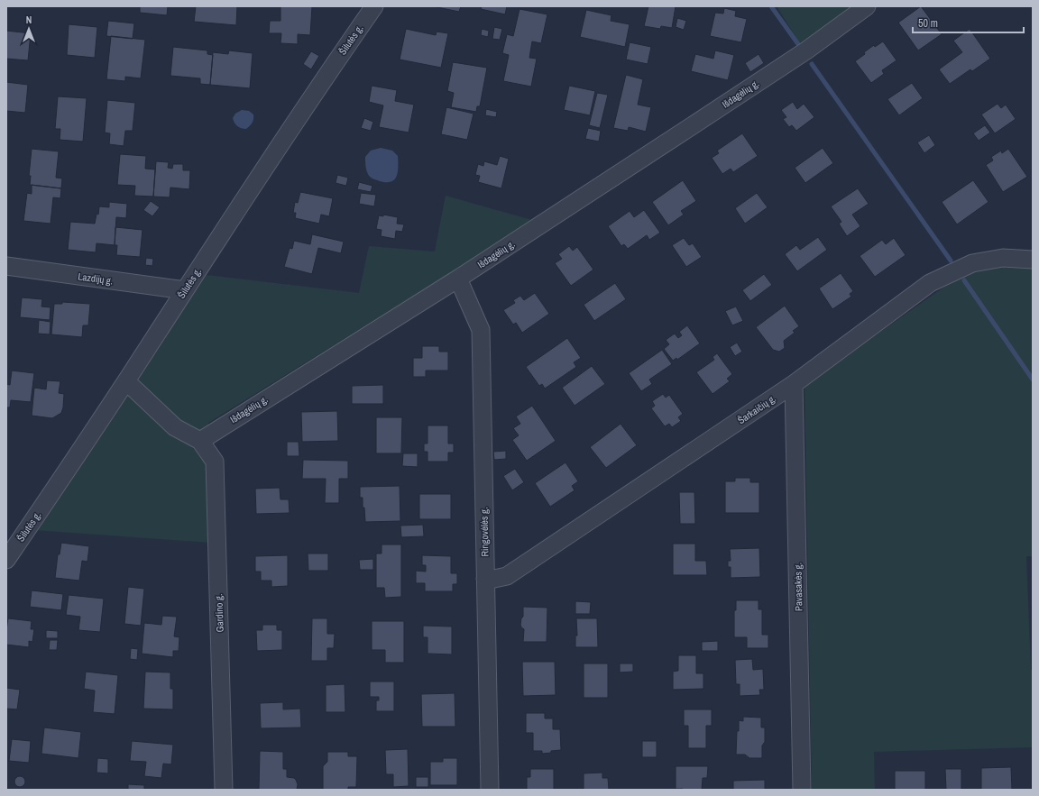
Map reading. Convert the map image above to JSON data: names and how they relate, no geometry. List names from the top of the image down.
{
  "streets": {
    "street": [
      "Šilutės g.",
      "Išdagėlių g.",
      "Lazdijų g.",
      "Šarkaičių g.",
      "Ringovėlės g.",
      "Pavasakės g.",
      "Gardino g."
    ]
  },
  "crossings": [
    ["Šilutės g.", "Lazdijų g."],
    ["Išdagėlių g.", "Ringovėlės g."],
    ["Išdagėlių g.", "Gardino g."],
    ["Šarkaičių g.", "Ringovėlės g."],
    ["Šarkaičių g.", "Pavasakės g."]
  ],
  "scale_bar": "50 m",
  "north": "top"
}
